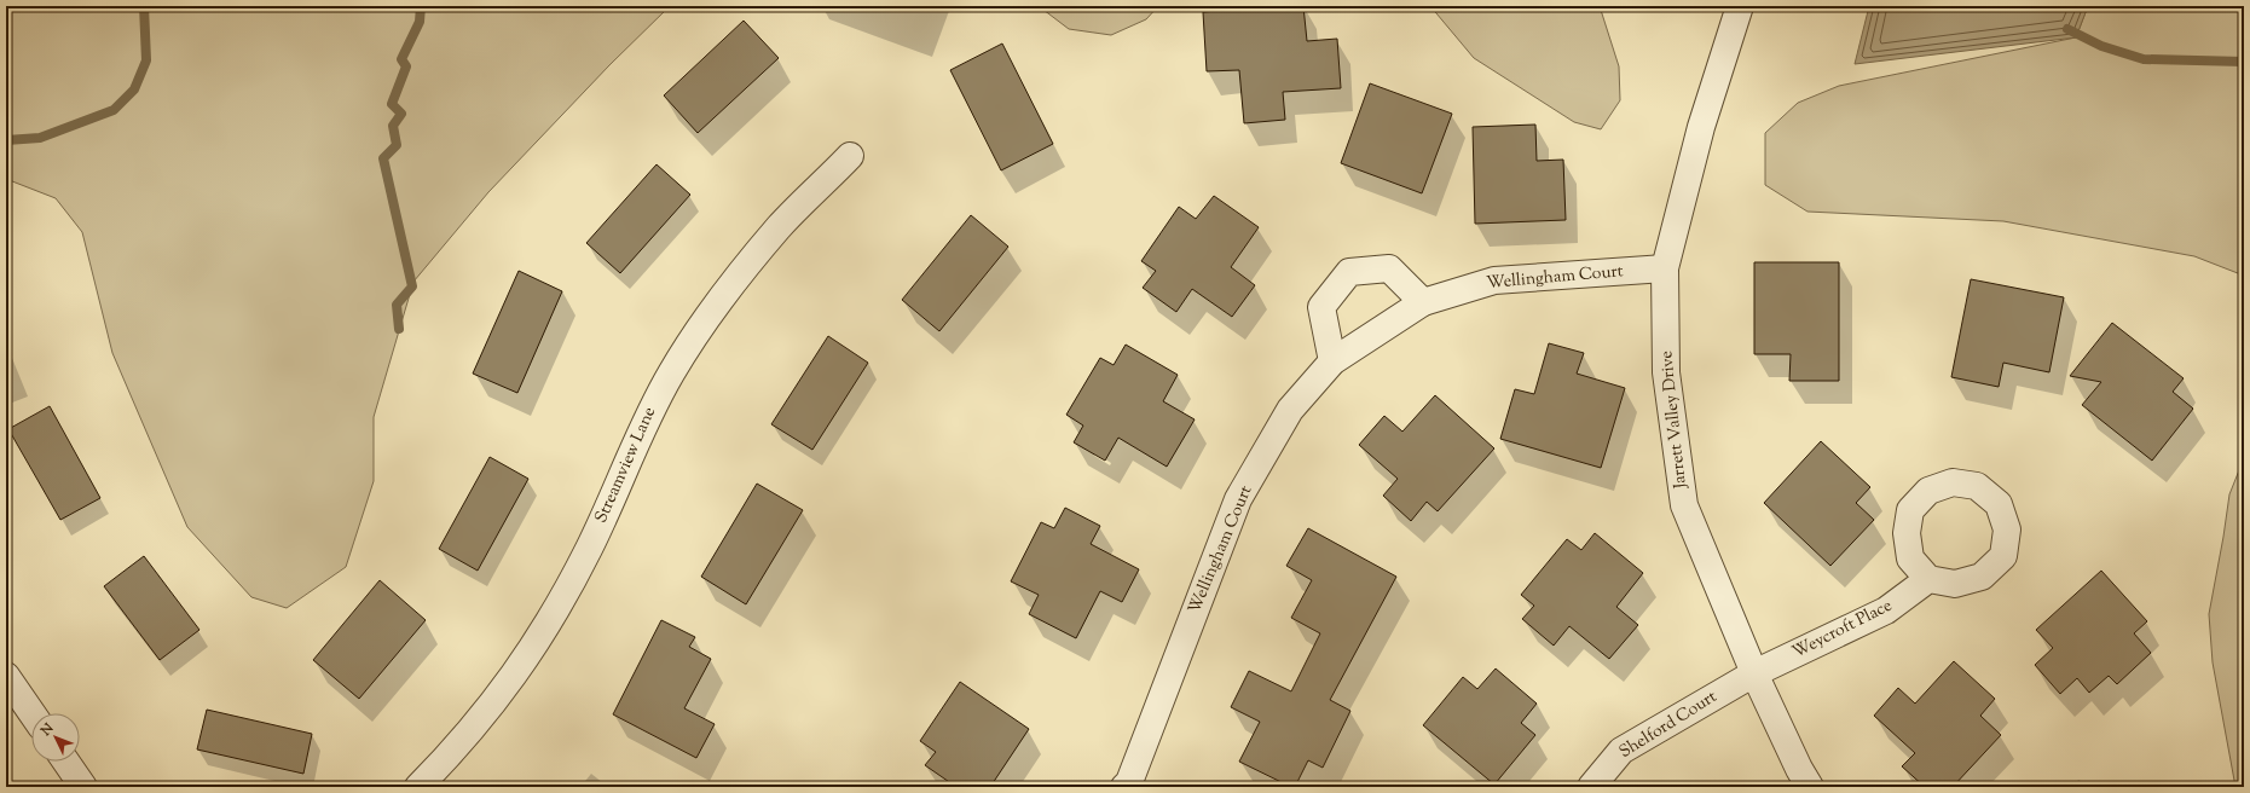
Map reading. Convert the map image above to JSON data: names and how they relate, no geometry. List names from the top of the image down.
{
  "streets": {
    "street": [
      "Wellingham Court",
      "Jarrett Valley Drive",
      "Streamview Lane",
      "Weycroft Place",
      "Shelford Court"
    ]
  },
  "crossings": [
    ["Wellingham Court", "Jarrett Valley Drive"],
    ["Jarrett Valley Drive", "Weycroft Place"],
    ["Jarrett Valley Drive", "Shelford Court"],
    ["Weycroft Place", "Shelford Court"]
  ],
  "north": "top left"
}
